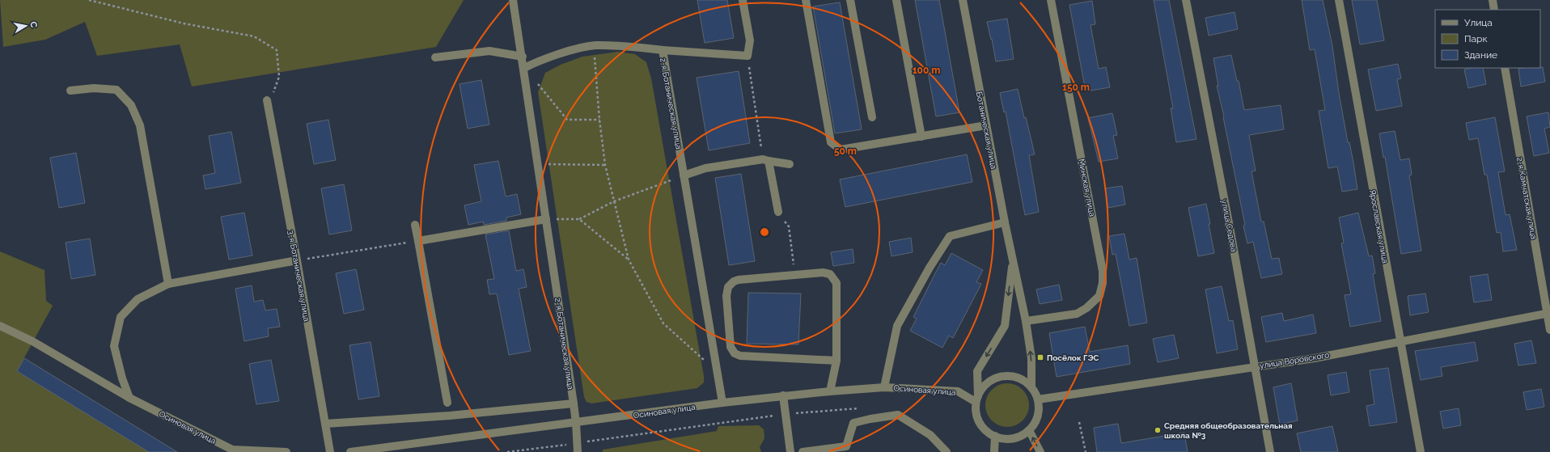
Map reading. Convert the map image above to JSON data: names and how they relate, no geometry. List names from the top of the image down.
{
  "streets": {
    "street": [
      "2-я Ботаническая улица",
      "Ботаническая улица",
      "Минская улица",
      "2-я Камчатская улица",
      "улица Седова",
      "Ярославская улица",
      "3-я Ботаническая улица",
      "улица Воровского",
      "Осиновая улица"
    ]
  },
  "crossings": [
    ["2-я Ботаническая улица", "Осиновая улица"],
    ["Ботаническая улица", "Минская улица"],
    ["Ботаническая улица", "улица Воровского"],
    ["Ботаническая улица", "Осиновая улица"],
    ["2-я Камчатская улица", "улица Воровского"],
    ["улица Седова", "улица Воровского"],
    ["Ярославская улица", "улица Воровского"],
    ["улица Воровского", "Осиновая улица"]
  ],
  "places": {
    "transit": ["Посёлок ГЭС"],
    "other": ["Средняя общеобразовательная школа №3"]
  },
  "legend": ["Улица", "Парк", "Здание"],
  "north": "right",
  "rings": ["100 m", "150 m", "50 m"]
}
